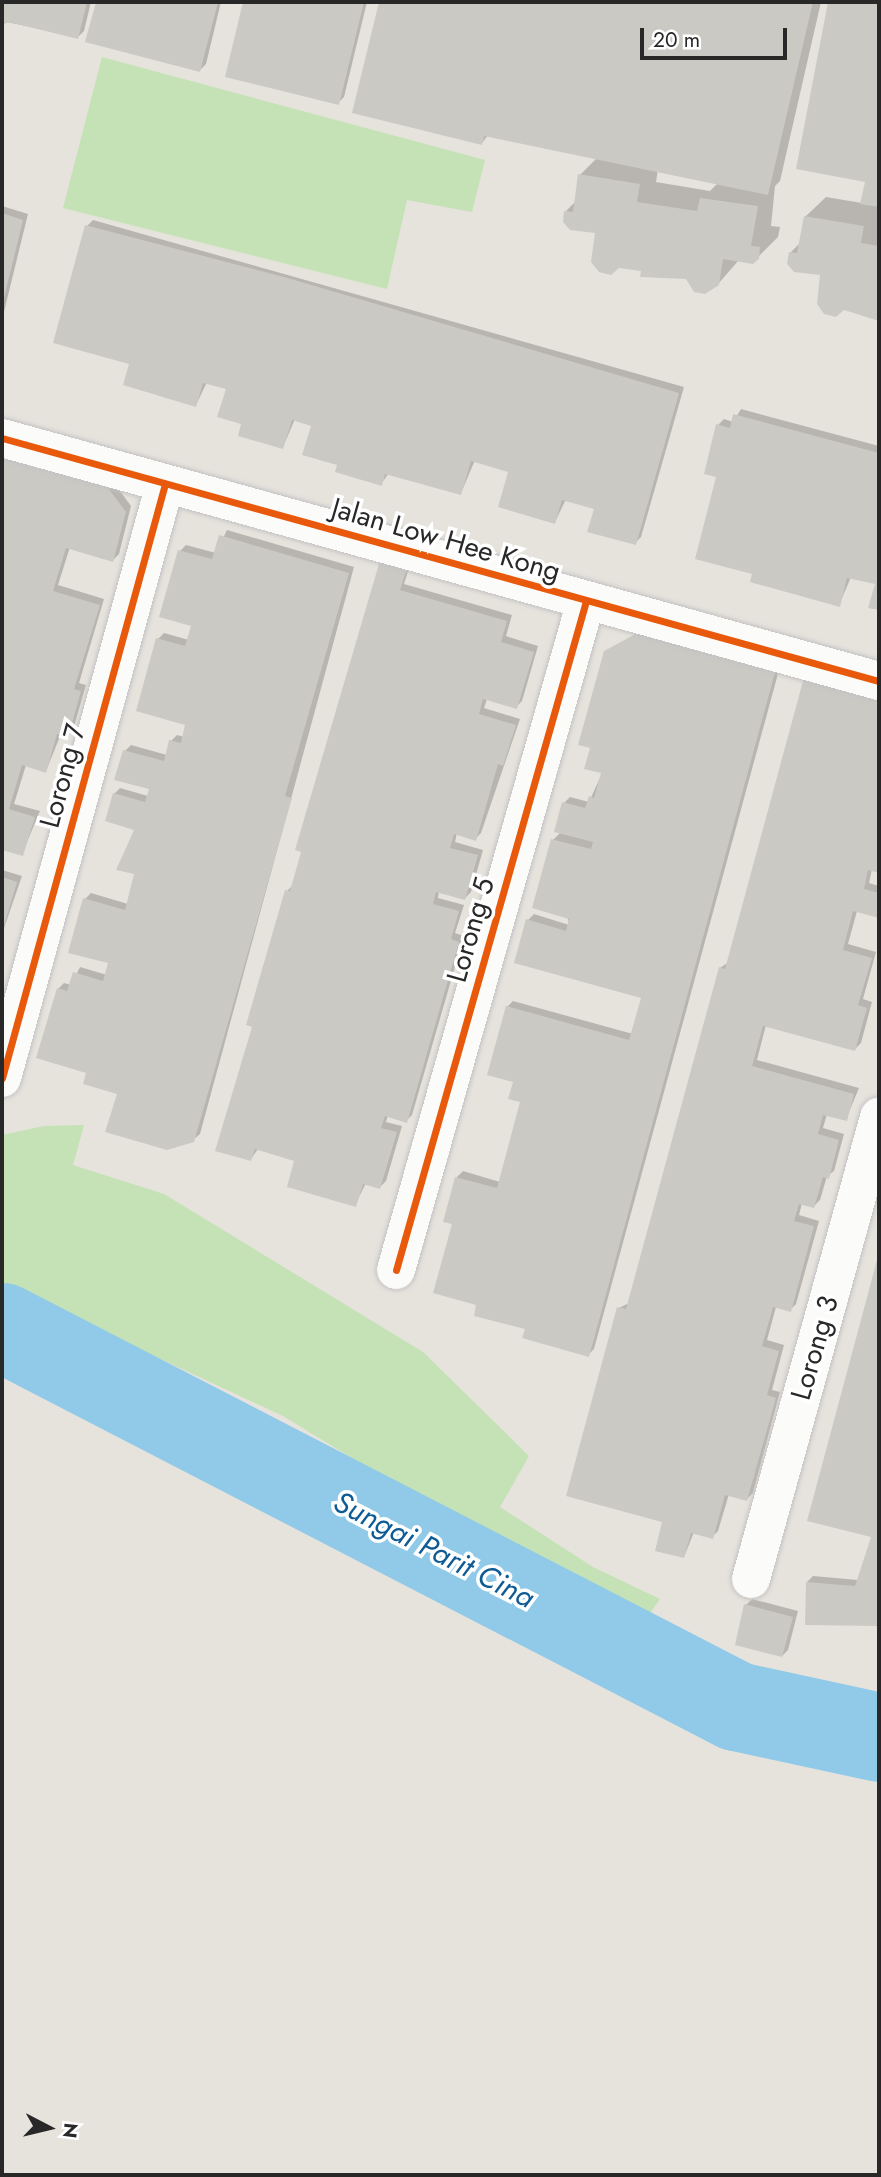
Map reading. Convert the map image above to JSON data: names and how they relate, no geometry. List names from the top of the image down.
{
  "streets": {
    "street": [
      "Jalan Low Hee Kong",
      "Lorong 7",
      "Lorong 5",
      "Lorong 3"
    ]
  },
  "crossings": [
    ["Jalan Low Hee Kong", "Lorong 7"],
    ["Jalan Low Hee Kong", "Lorong 5"]
  ],
  "water": ["Sungai Parit Cina"],
  "scale_bar": "20 m",
  "north": "right"
}
